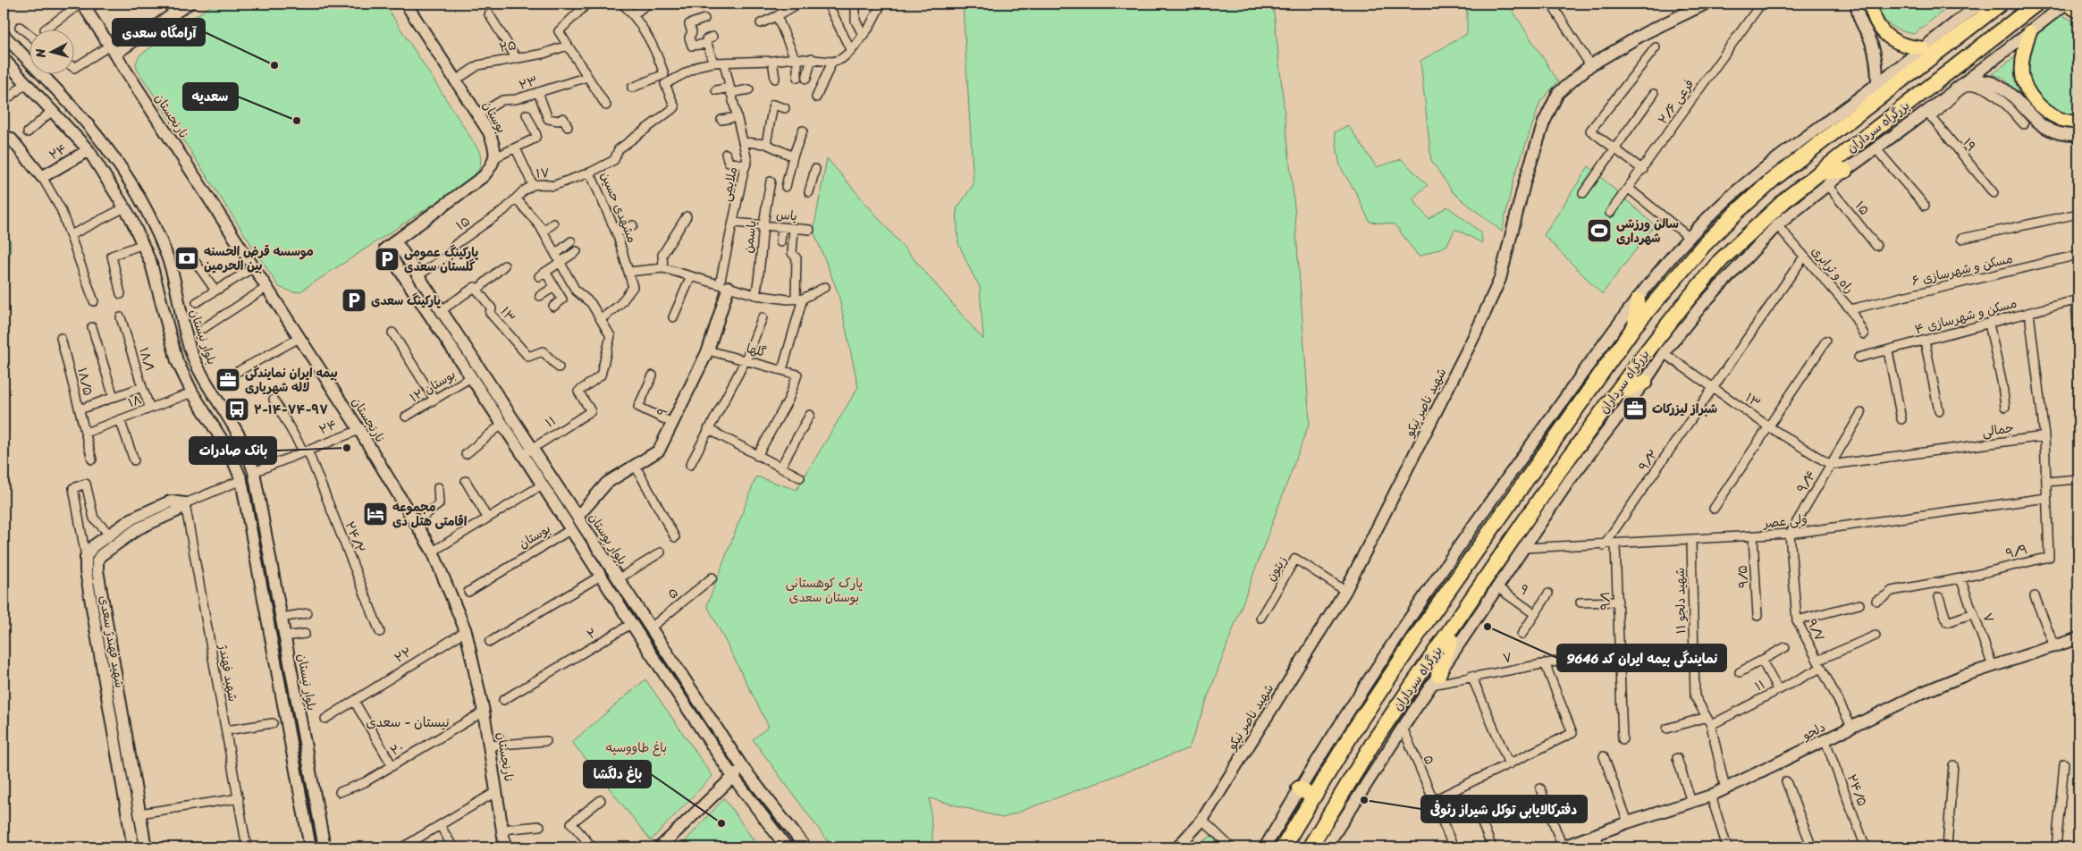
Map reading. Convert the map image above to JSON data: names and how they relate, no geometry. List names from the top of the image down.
{
  "streets": {
    "highway": ["بزرگراه سرداران"],
    "main road": [
      "نارنجستان",
      "بوستان",
      "۲۴",
      "بلوار نیستان",
      "شهید ناصر نیکو",
      "۹",
      "بلوار بوستان",
      "شهید فهندژ سعدی",
      "دلجو"
    ],
    "street": [
      "۲۵",
      "۲۳",
      "فرعی ۲/۶",
      "۱۹",
      "۱۷",
      "ملایمی",
      "مشهدی حسین",
      "۱۵",
      "یاس",
      "یاسمن",
      "راه و ترابری",
      "مسکن و شهرسازی ۶",
      "۱۳",
      "مسکن و شهرسازی ۴",
      "گلها",
      "۱۸/۱",
      "۱۸/۵",
      "بوستان ۱۲",
      "۱۸",
      "۱۱",
      "جمالی",
      "۹/۲",
      "۹/۴",
      "ولی عصر",
      "۲۴/۲",
      "۹/۹",
      "زیتون",
      "۹/۵",
      "۵",
      "۹/۱",
      "شهید دلجو ۱۱",
      "۷",
      "۹/۷",
      "۲",
      "۲۲",
      "شهید فهندژ",
      "۲۰",
      "۲۴/۵"
    ]
  },
  "crossings": [
    ["۲۵", "بوستان"],
    ["۲۳", "بوستان"],
    ["نارنجستان", "۲۴"],
    ["نارنجستان", "۲۲"],
    ["نارنجستان", "۲۰"],
    ["بوستان", "بلوار بوستان"],
    ["۲۴", "بلوار نیستان"],
    ["۲۴", "۲۴/۲"],
    ["۱۷", "مشهدی حسین"],
    ["۱۷", "۱۵"],
    ["ملایمی", "یاس"],
    ["ملایمی", "۹"],
    ["مشهدی حسین", "۱۱"],
    ["۱۵", "بلوار بوستان"],
    ["یاس", "یاسمن"],
    ["راه و ترابری", "مسکن و شهرسازی ۶"],
    ["راه و ترابری", "۹/۲"],
    ["۱۳", "جمالی"],
    ["۱۳", "۹/۲"],
    ["۱۳", "۹/۴"],
    ["گلها", "۹"],
    ["۱۸/۱", "۱۸"],
    ["۱۸/۵", "۱۸"],
    ["بوستان ۱۲", "بلوار بوستان"],
    ["شهید ناصر نیکو", "زیتون"],
    ["۹", "بلوار بوستان"],
    ["۱۱", "بلوار بوستان"],
    ["۱۱", "شهید دلجو ۱۱"],
    ["۱۱", "۹/۷"],
    ["جمالی", "۹/۴"],
    ["جمالی", "۹/۹"],
    ["۹/۲", "ولی عصر"],
    ["۹/۴", "ولی عصر"],
    ["۹/۴", "۹/۷"],
    ["ولی عصر", "۹/۹"],
    ["ولی عصر", "۹/۵"],
    ["ولی عصر", "۹/۱"],
    ["ولی عصر", "شهید دلجو ۱۱"],
    ["ولی عصر", "۹/۷"],
    ["بلوار بوستان", "۵"],
    ["بلوار بوستان", "۲"],
    ["۹/۹", "۷"],
    ["۹/۱", "۷"],
    ["شهید دلجو ۱۱", "۷"],
    ["شهید دلجو ۱۱", "دلجو"],
    ["۷", "دلجو"],
    ["۹/۷", "دلجو"],
    ["شهید فهندژ سعدی", "شهید فهندژ"],
    ["دلجو", "۲۴/۵"]
  ],
  "districts": ["نیستان - سعدی"],
  "parks": ["پارک کوهستانی بوستان سعدی", "باغ طاووسیه"],
  "places": {
    "other": [
      "آرامگاه سعدی",
      "سعدیه",
      "بانک صادرات",
      "نمایندگی بیمه ایران کد 9646",
      "دفترکالایابی توکل شیراز رئوفی",
      "باغ دلگشا"
    ],
    "sports": ["سالن ورزشی شهرداری"],
    "bank": ["موسسه قرض الحسنه بین الحرمین"],
    "parking": ["پارکینگ عمومی گلستان سعدی", "پارکینگ سعدی"],
    "office": ["بیمه ایران نمایندگی لاله شهریاری", "شبراز لیزرکات"],
    "bus stop": ["۲-۱۴-۷۴-۹۷"],
    "hotel": ["مجموعه اقامتی هتل دی"]
  },
  "north": "left"
}
